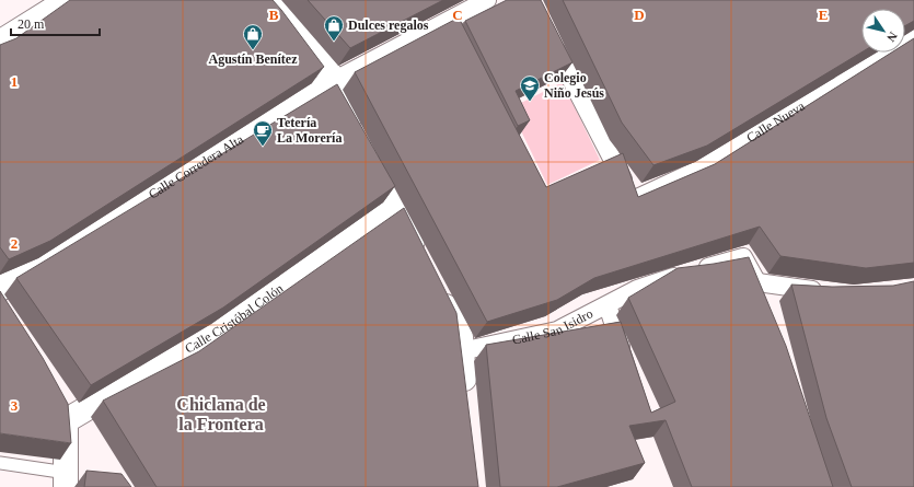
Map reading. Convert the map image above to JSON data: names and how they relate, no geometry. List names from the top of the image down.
{
  "streets": {
    "street": [
      "Calle Nueva",
      "Calle Corredera Alta",
      "Calle Cristóbal Colón",
      "Calle San Isidro"
    ]
  },
  "districts": ["Chiclana de la Frontera"],
  "places": {
    "shop": ["Dulces regalos", "Agustín Benítez"],
    "school or university": ["Colegio Niño Jesús"],
    "cafe": ["Tetería La Morería"]
  },
  "scale_bar": "20 m",
  "north": "bottom right",
  "grid": {
    "columns": [
      "B",
      "C",
      "D",
      "E"
    ],
    "rows": ["1", "2", "3"]
  }
}
